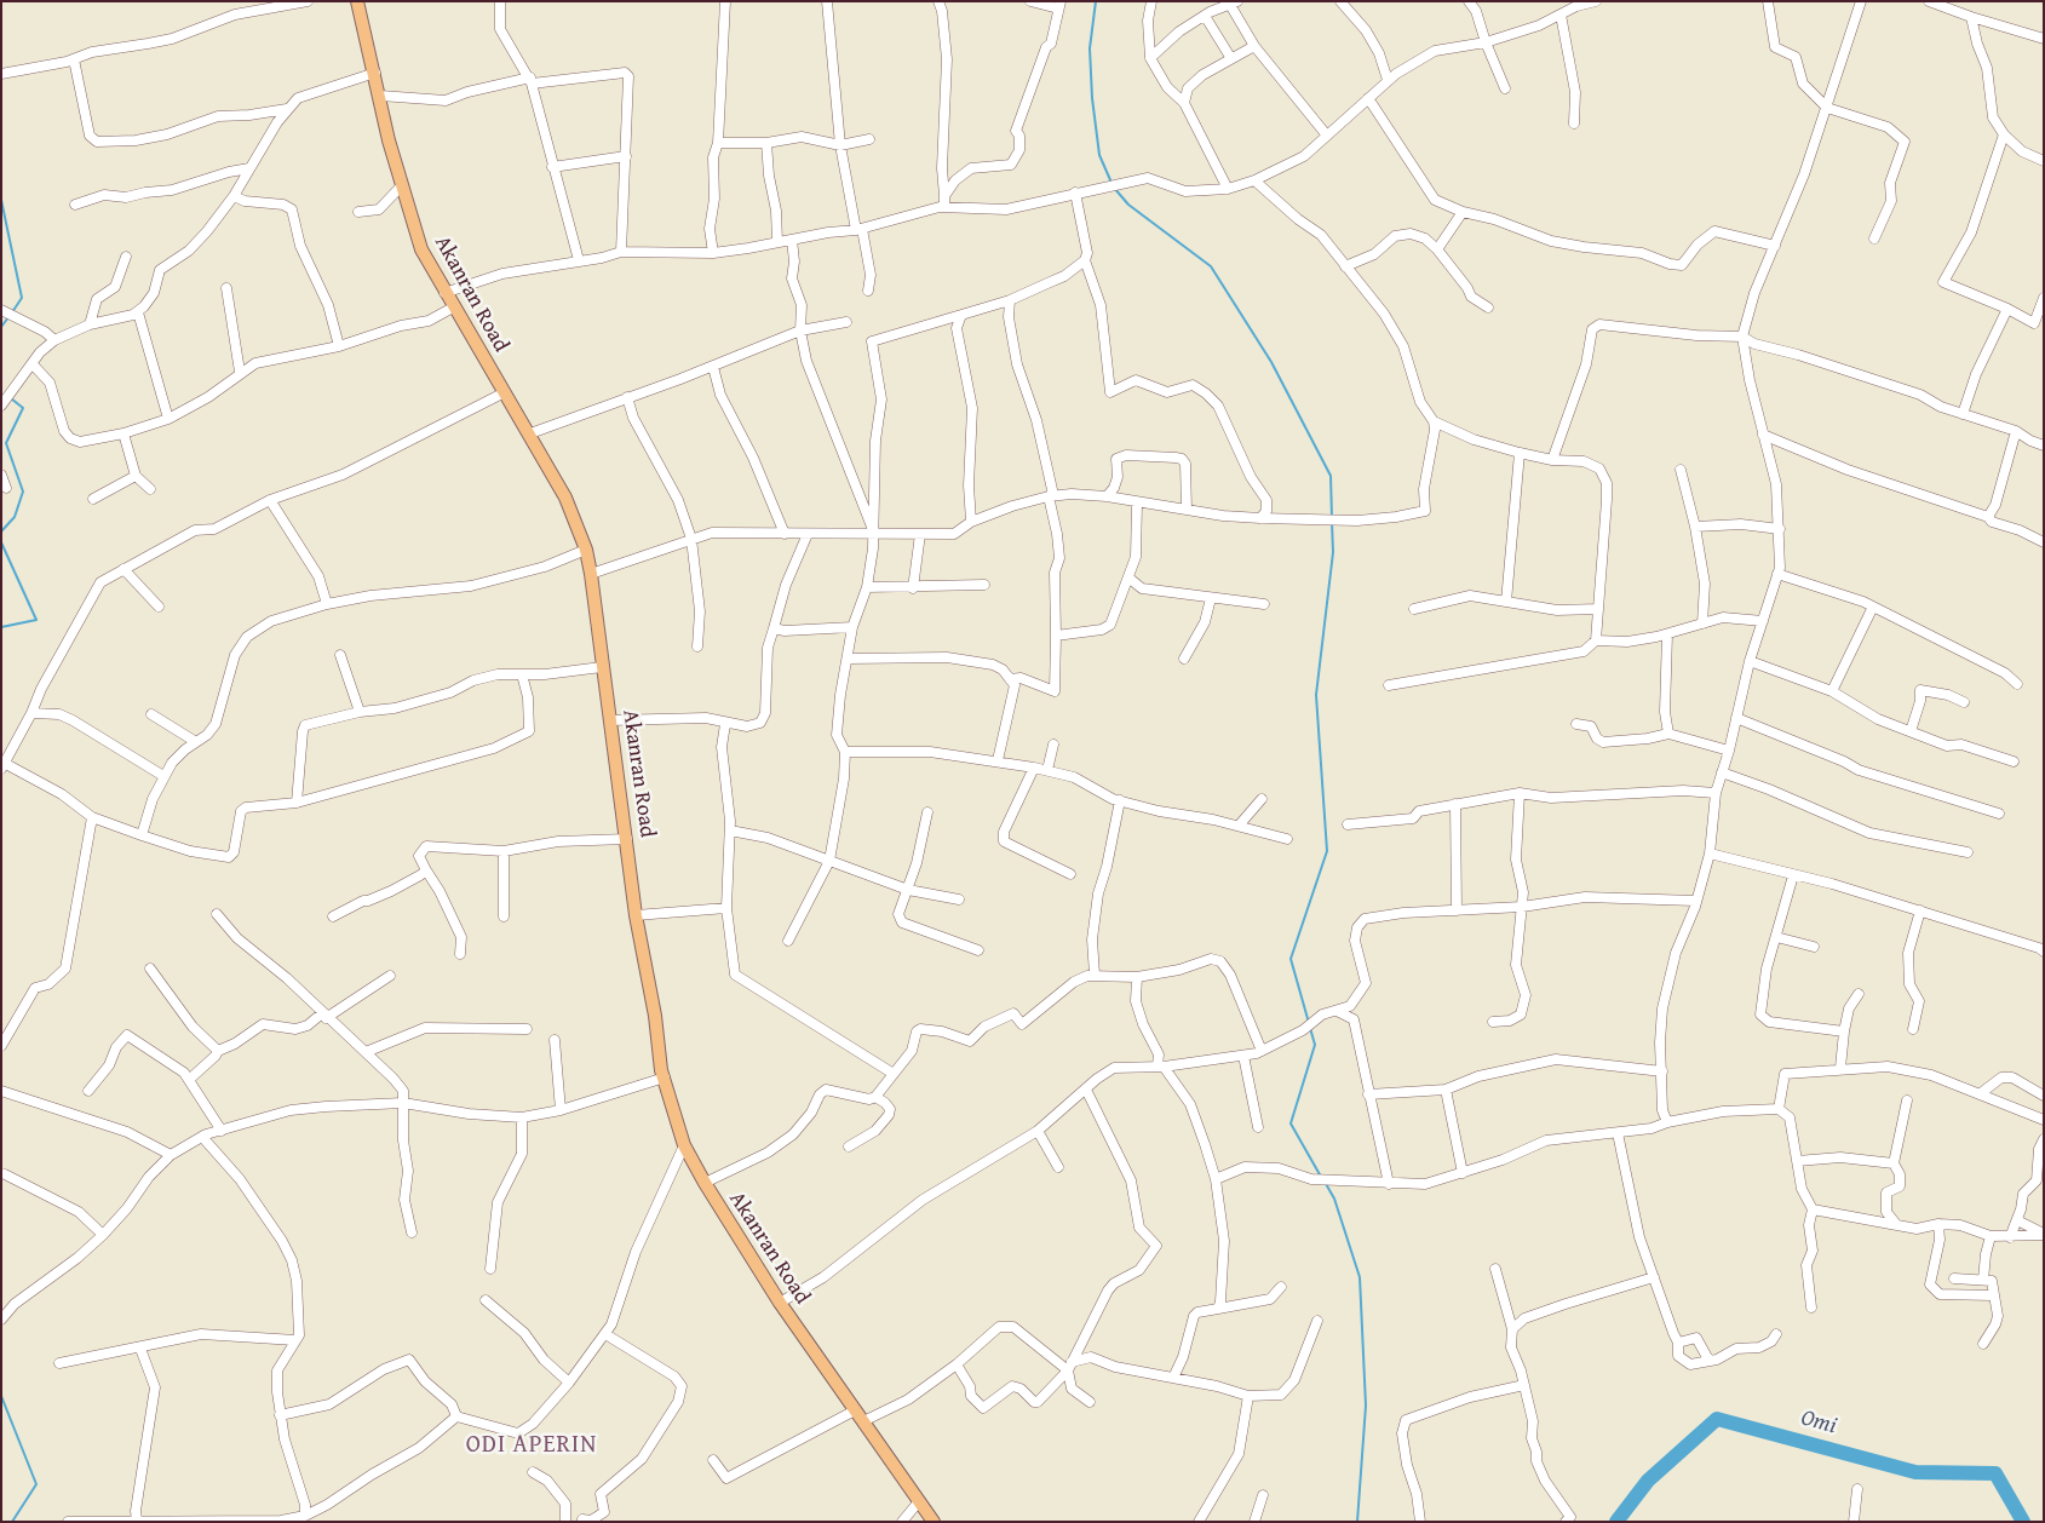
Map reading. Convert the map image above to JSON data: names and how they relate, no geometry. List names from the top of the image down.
{
  "streets": {
    "main road": ["Akanran Road"]
  },
  "districts": ["ODI APERIN"],
  "water": ["Omi"]
}
